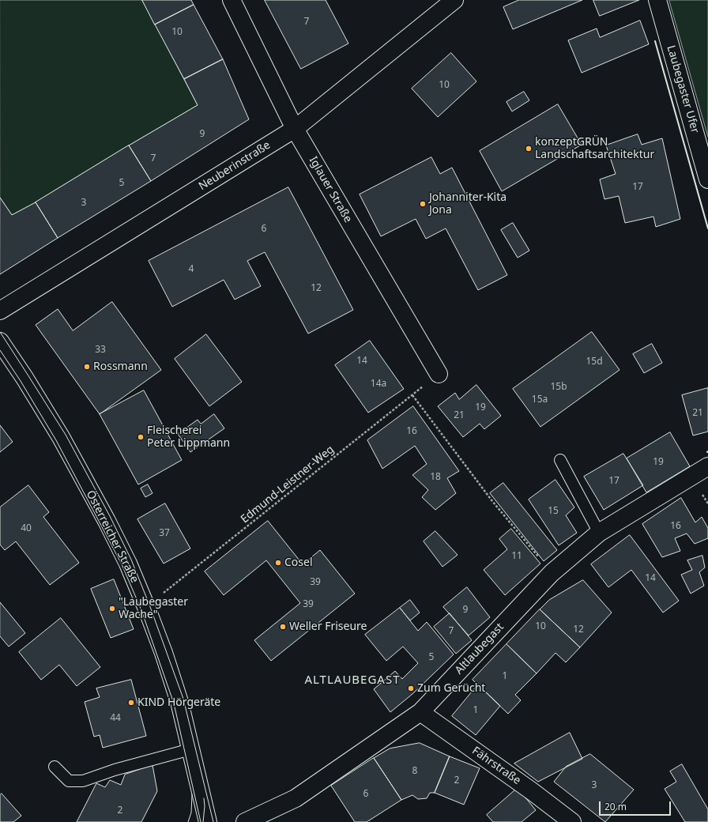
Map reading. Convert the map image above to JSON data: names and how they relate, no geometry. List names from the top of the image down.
{
  "streets": {
    "street": [
      "Laubegaster Ufer",
      "Neuberinstraße",
      "Iglauer Straße",
      "Österreicher Straße",
      "Altlaubegast",
      "Fährstraße"
    ],
    "path": ["Edmund-Leistner-Weg"]
  },
  "crossings": [
    ["Neuberinstraße", "Iglauer Straße"],
    ["Iglauer Straße", "Edmund-Leistner-Weg"],
    ["Edmund-Leistner-Weg", "Österreicher Straße"],
    ["Altlaubegast", "Fährstraße"]
  ],
  "districts": ["ALTLAUBEGAST"],
  "places": [
    "konzeptGRÜN Landschaftsarchitektur",
    "Johanniter-Kita Jona",
    "Rossmann",
    "Fleischerei Peter Lippmann",
    "Cosel",
    "\"Laubegaster Wache\"",
    "Weller Friseure",
    "Zum Gerücht",
    "KIND Hörgeräte"
  ],
  "house_numbers": [
    "7",
    "10",
    "10",
    "9",
    "7",
    "5",
    "17",
    "3",
    "6",
    "4",
    "12",
    "33",
    "14",
    "15d",
    "14a",
    "15b",
    "15a",
    "19",
    "21",
    "21",
    "16",
    "19",
    "18",
    "17",
    "15",
    "16",
    "40",
    "37",
    "11",
    "14",
    "39",
    "39",
    "9",
    "10",
    "12",
    "7",
    "5",
    "1",
    "1",
    "44",
    "8",
    "2",
    "3",
    "6",
    "2"
  ],
  "scale_bar": "20 m"
}
